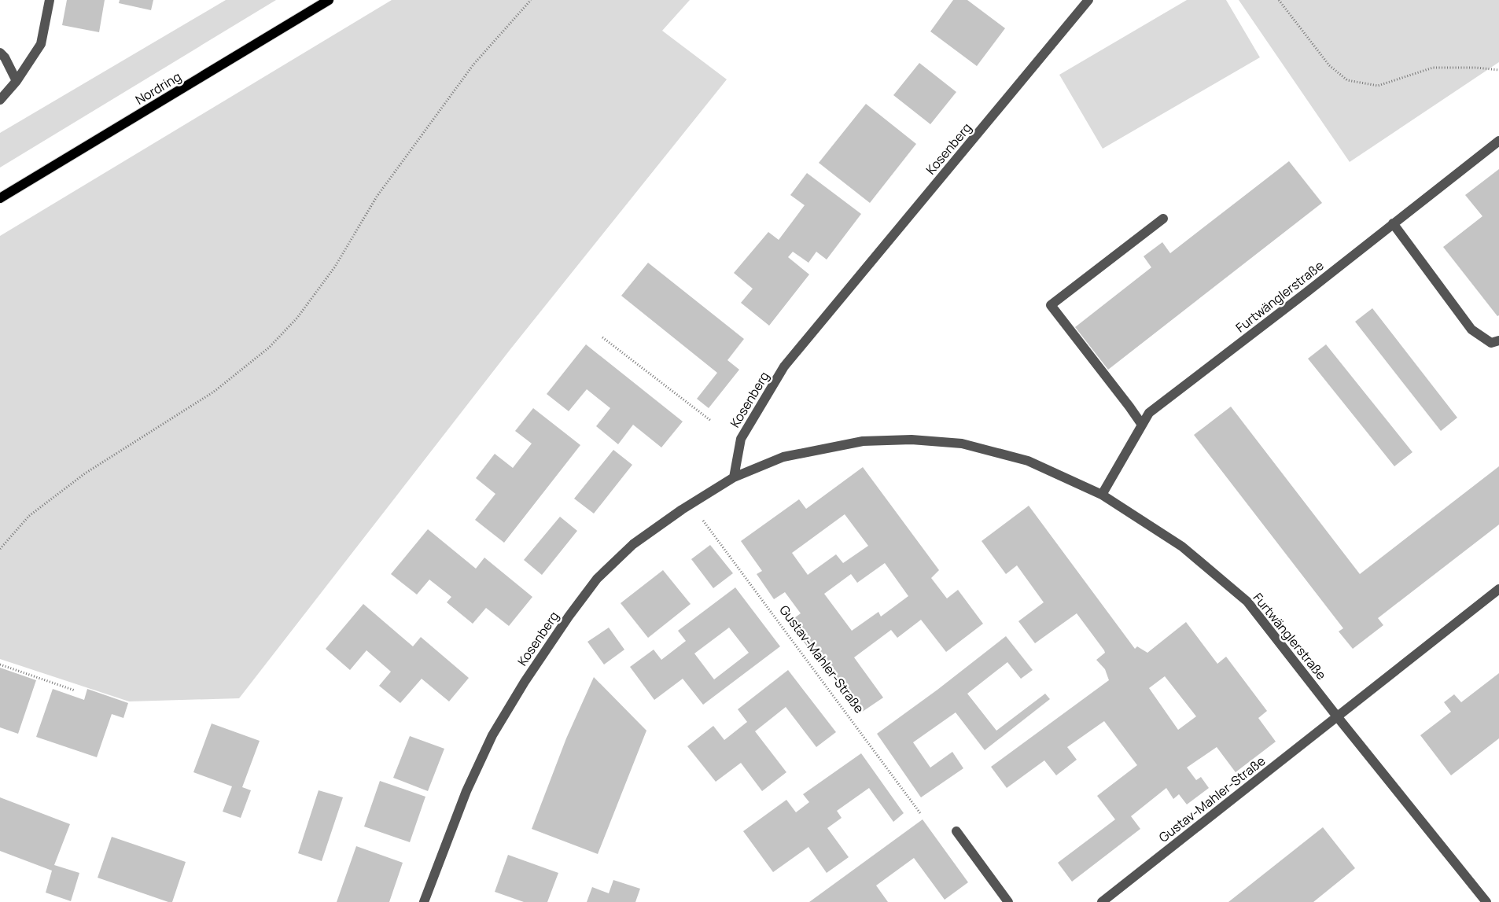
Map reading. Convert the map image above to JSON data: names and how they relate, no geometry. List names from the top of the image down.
{
  "streets": {
    "main road": ["Nordring"],
    "street": ["Kosenberg", "Furtwänglerstraße", "Gustav-Mahler-Straße"]
  },
  "crossings": [
    ["Kosenberg", "Furtwänglerstraße"],
    ["Furtwänglerstraße", "Gustav-Mahler-Straße"]
  ]
}
